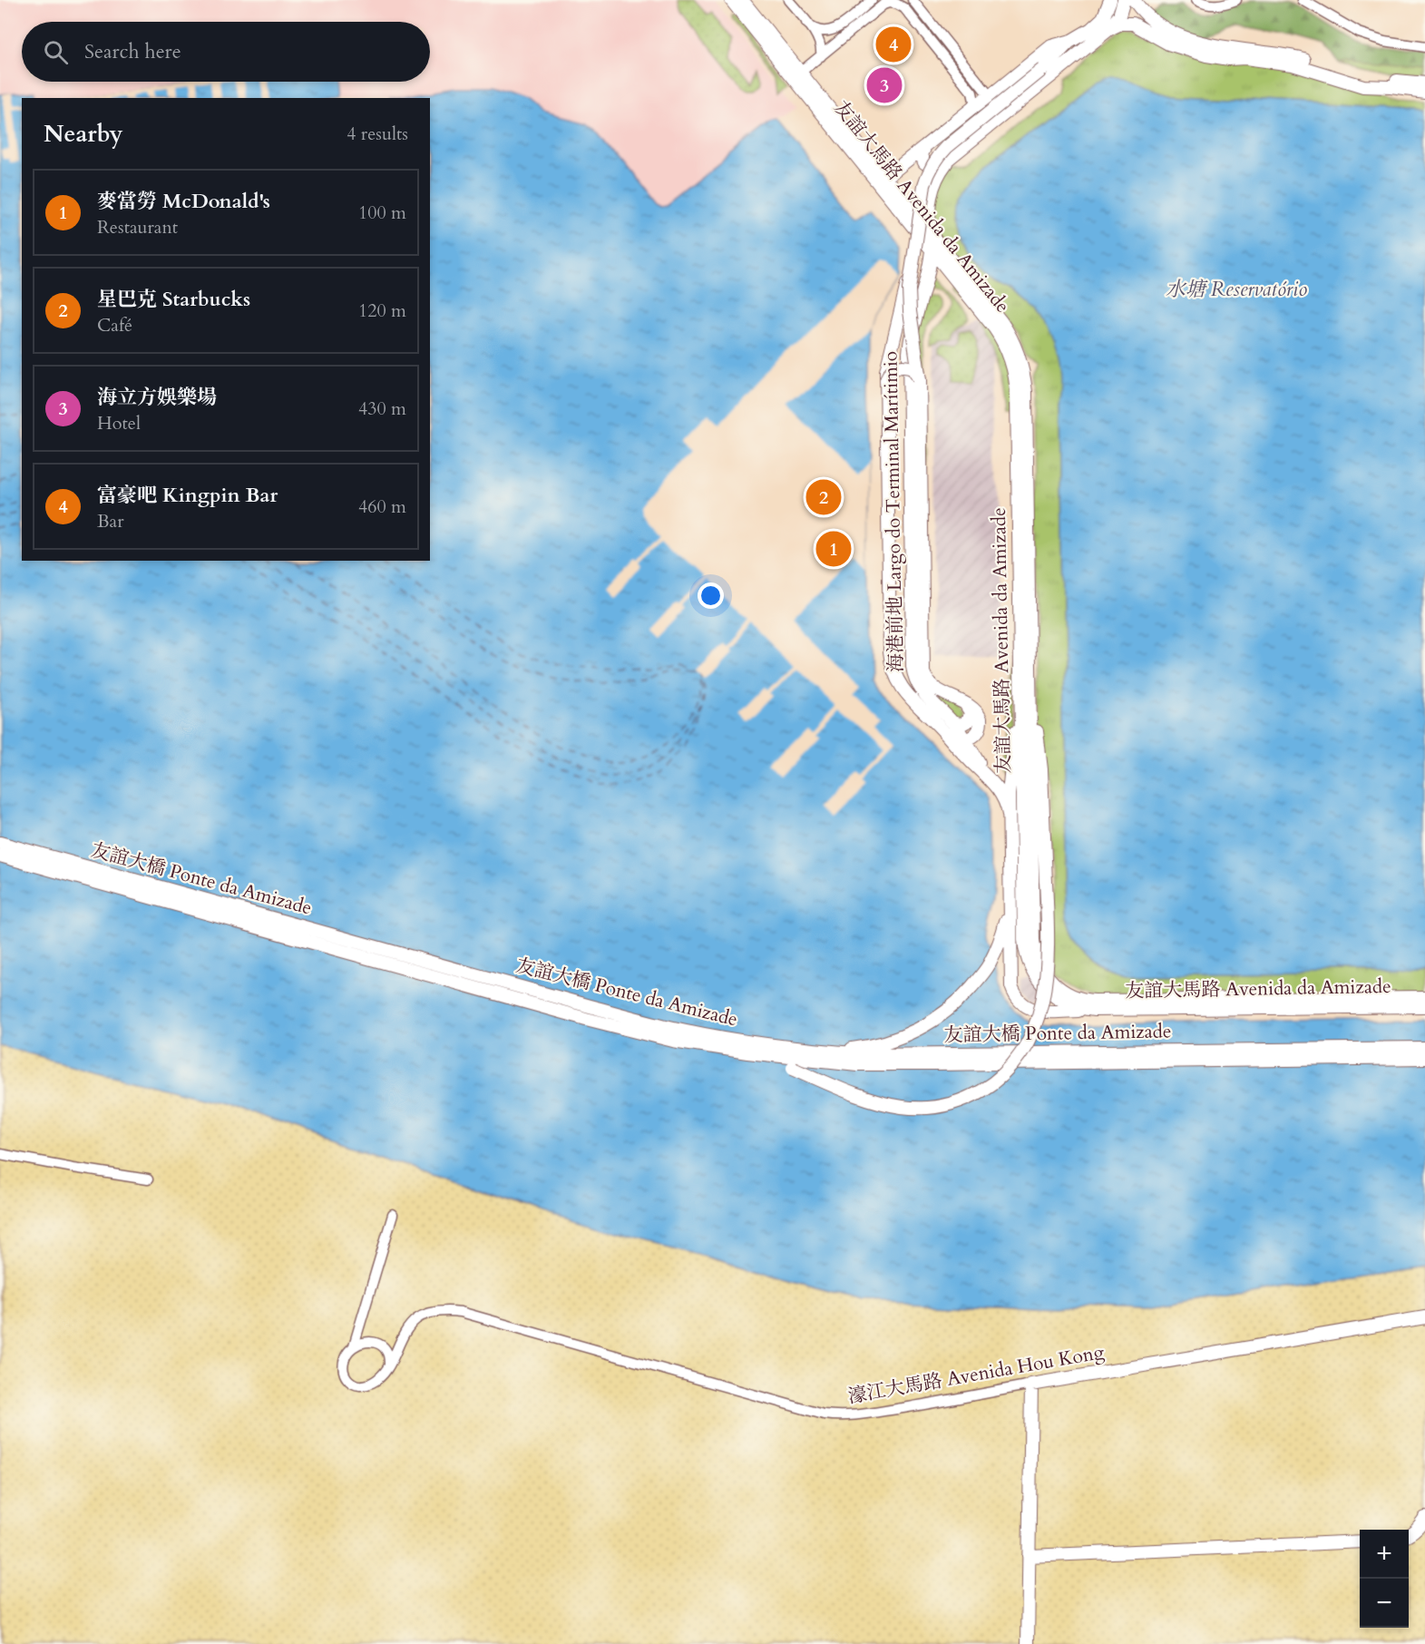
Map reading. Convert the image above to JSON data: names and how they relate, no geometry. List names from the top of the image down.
{
  "streets": {
    "main road": [
      "友誼大馬路 Avenida da Amizade",
      "海港前地 Largo do Terminal Marítimio",
      "友誼大橋 Ponte da Amizade",
      "濠江大馬路 Avenida Hou Kong"
    ]
  },
  "crossings": [
    ["友誼大馬路 Avenida da Amizade", "海港前地 Largo do Terminal Marítimio"]
  ],
  "water": ["水塘 Reservatório"],
  "page": {
    "search": "Search here",
    "pins": [
      "4",
      "3",
      "2",
      "1"
    ],
    "heading": ["Nearby", "4 results"],
    "list": [
      {
        "mark": "1",
        "name": "麥當勞 McDonald's",
        "note": "Restaurant",
        "value": "100 m"
      },
      {
        "mark": "2",
        "name": "星巴克 Starbucks",
        "note": "Café",
        "value": "120 m"
      },
      {
        "mark": "3",
        "name": "海立方娛樂場",
        "note": "Hotel",
        "value": "430 m"
      },
      {
        "mark": "4",
        "name": "富豪吧 Kingpin Bar",
        "note": "Bar",
        "value": "460 m"
      }
    ],
    "map_buttons": ["+", "−"]
  }
}
